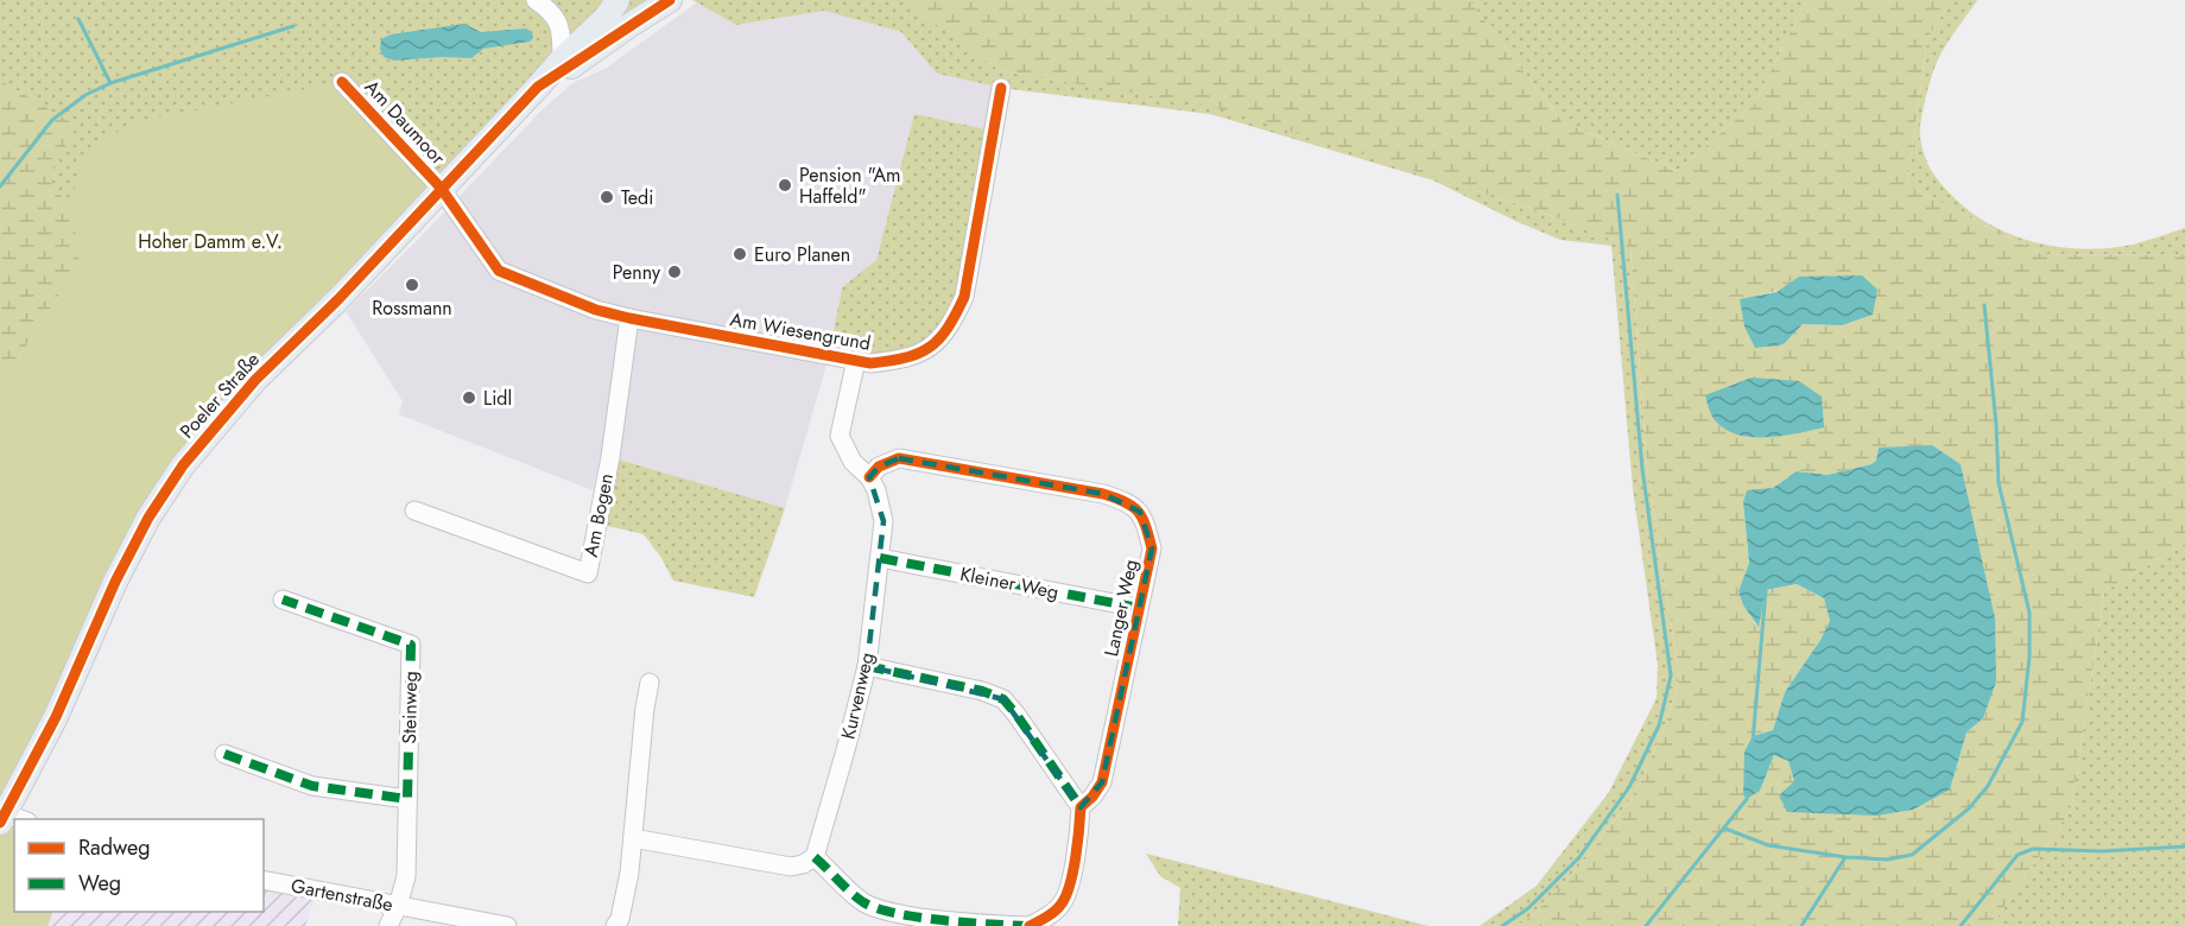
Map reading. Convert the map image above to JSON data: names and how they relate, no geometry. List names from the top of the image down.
{
  "streets": {
    "main road": ["Poeler Straße"],
    "street": [
      "Am Daumoor",
      "Am Wiesengrund",
      "Am Bogen",
      "Kleiner Weg",
      "Langer Weg",
      "Kurvenweg",
      "Steinweg",
      "Gartenstraße"
    ]
  },
  "crossings": [
    ["Am Daumoor", "Am Wiesengrund"],
    ["Am Daumoor", "Poeler Straße"],
    ["Am Wiesengrund", "Poeler Straße"],
    ["Am Wiesengrund", "Am Bogen"],
    ["Am Wiesengrund", "Kurvenweg"],
    ["Kleiner Weg", "Langer Weg"],
    ["Kleiner Weg", "Kurvenweg"],
    ["Langer Weg", "Kurvenweg"],
    ["Steinweg", "Gartenstraße"]
  ],
  "parks": ["Hoher Damm e.V."],
  "places": [
    "Pension \"Am Haffeld\"",
    "Tedi",
    "Euro Planen",
    "Penny",
    "Rossmann",
    "Lidl"
  ],
  "legend": ["Radweg", "Weg"]
}
